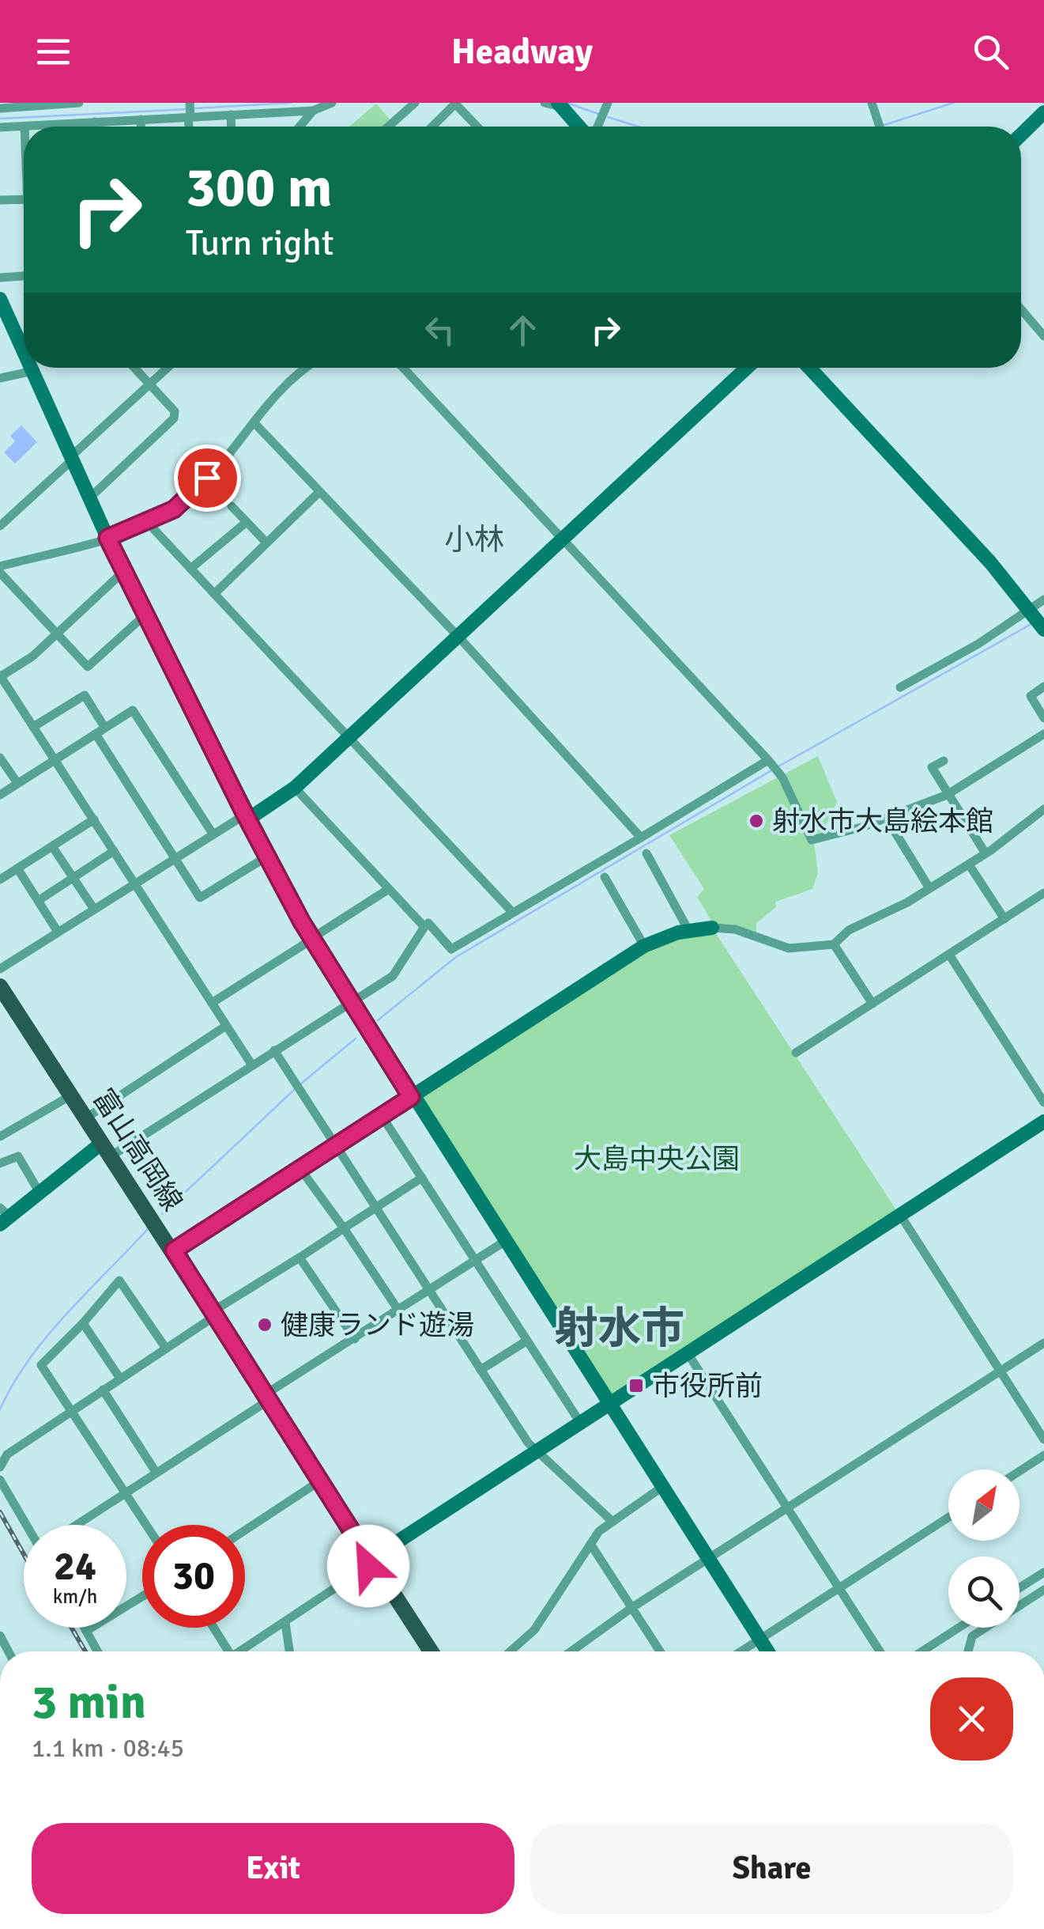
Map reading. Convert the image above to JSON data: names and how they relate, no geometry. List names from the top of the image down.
{
  "streets": {
    "main road": ["富山高岡線"]
  },
  "districts": ["小林", "射水市"],
  "parks": ["大島中央公園"],
  "places": {
    "other": ["射水市大島絵本館", "健康ランド遊湯"],
    "transit": ["市役所前"]
  },
  "north": "top right",
  "page": {
    "header": "Headway",
    "turn": ["300 m", "Turn right"],
    "speed": "24 km/h",
    "limit": "30",
    "heading": ["3 min", "1.1 km · 08:45"],
    "buttons": ["Exit", "Share"]
  }
}
